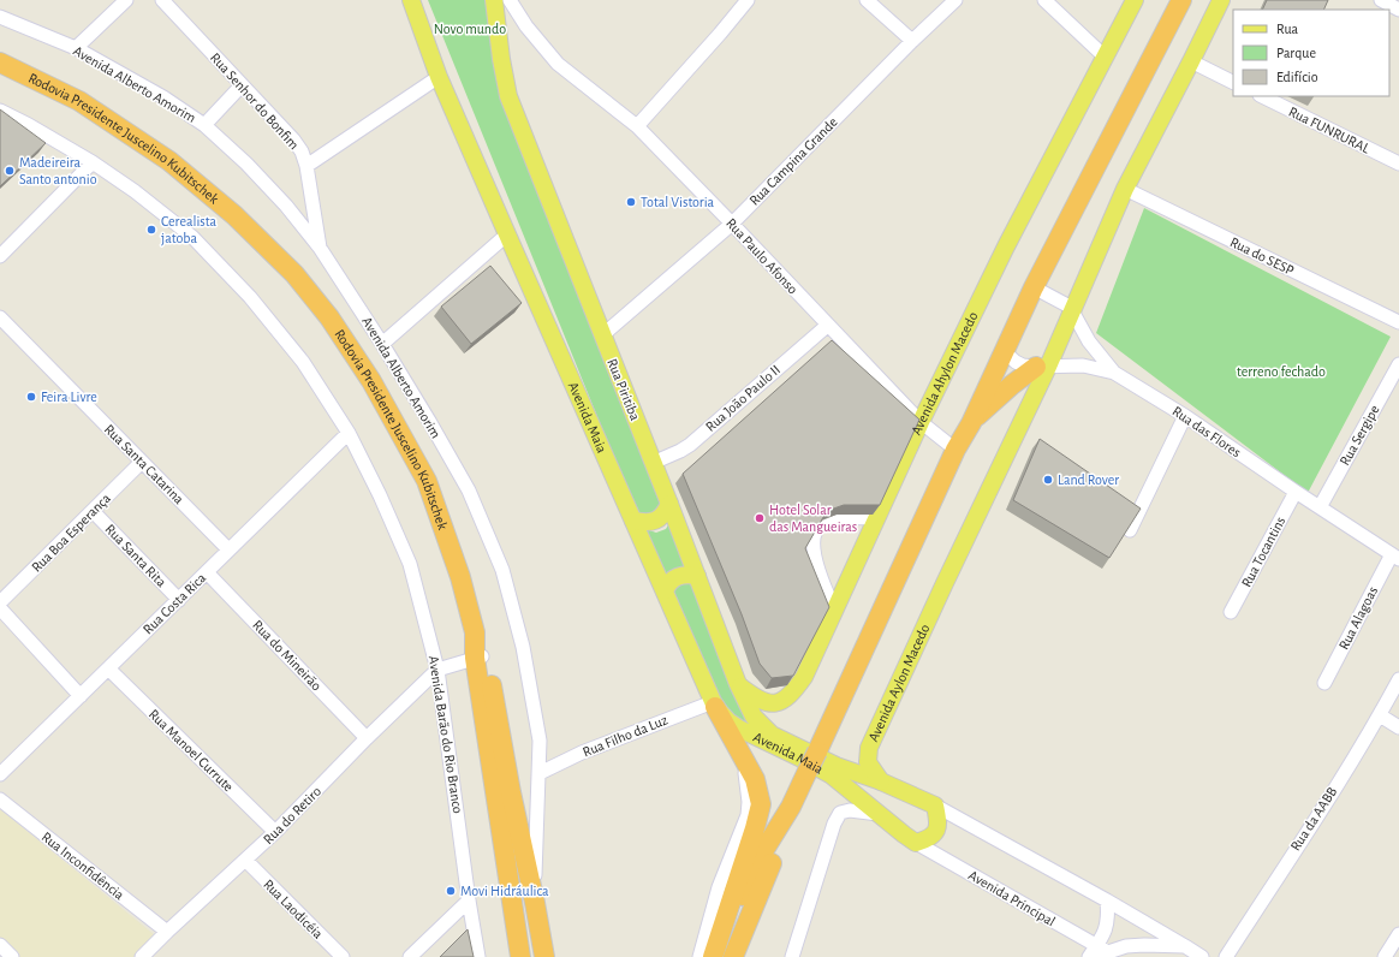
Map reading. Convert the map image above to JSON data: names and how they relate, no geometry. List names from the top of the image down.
{
  "streets": {
    "highway": ["Rodovia Presidente Juscelino Kubitschek"],
    "main road": [
      "Avenida Ahylon Macedo",
      "Rua Piritiba",
      "Avenida Maia",
      "Avenida Aylon Macedo"
    ],
    "street": [
      "Avenida Alberto Amorim",
      "Rua Senhor do Bonfim",
      "Rua FUNRURAL",
      "Rua Campina Grande",
      "Rua Paulo Afonso",
      "Rua do SESP",
      "Rua João Paulo II",
      "Rua das Flores",
      "Rua Sergipe",
      "Rua Santa Catarina",
      "Rua Boa Esperança",
      "Rua Tocantins",
      "Rua Santa Rita",
      "Rua Costa Rica",
      "Rua Alagoas",
      "Rua do Mineirão",
      "Avenida Barão do Rio Branco",
      "Rua Filho da Luz",
      "Rua Manoel Currute",
      "Rua do Retiro",
      "Rua da AABB",
      "Rua Inconfidência",
      "Avenida Principal",
      "Rua Laodicéia"
    ]
  },
  "crossings": [
    ["Avenida Alberto Amorim", "Rua Senhor do Bonfim"],
    ["Avenida Alberto Amorim", "Rua Filho da Luz"],
    ["Rua Campina Grande", "Rua Paulo Afonso"],
    ["Rua Campina Grande", "Rua Piritiba"],
    ["Rua Paulo Afonso", "Avenida Ahylon Macedo"],
    ["Rua Paulo Afonso", "Rua João Paulo II"],
    ["Rua do SESP", "Avenida Aylon Macedo"],
    ["Avenida Ahylon Macedo", "Rua Piritiba"],
    ["Rua Piritiba", "Rua João Paulo II"],
    ["Rua Piritiba", "Avenida Aylon Macedo"],
    ["Avenida Maia", "Rua Filho da Luz"],
    ["Avenida Maia", "Avenida Principal"],
    ["Rua das Flores", "Rua Sergipe"],
    ["Rua das Flores", "Rua Tocantins"],
    ["Rua das Flores", "Rua Alagoas"],
    ["Rua das Flores", "Avenida Aylon Macedo"],
    ["Rua Santa Catarina", "Rua Boa Esperança"],
    ["Rua Santa Catarina", "Rua Costa Rica"],
    ["Rua Boa Esperança", "Rua Santa Rita"],
    ["Rua Santa Rita", "Rua Costa Rica"],
    ["Rua Costa Rica", "Rua do Mineirão"],
    ["Rua Costa Rica", "Avenida Barão do Rio Branco"],
    ["Rua Costa Rica", "Rua Manoel Currute"],
    ["Rua do Mineirão", "Rua do Retiro"],
    ["Avenida Barão do Rio Branco", "Rua do Retiro"],
    ["Rua Manoel Currute", "Rua do Retiro"],
    ["Rua do Retiro", "Rua Inconfidência"],
    ["Rua do Retiro", "Rua Laodicéia"]
  ],
  "parks": ["Novo mundo", "terreno fechado"],
  "places": [
    "Madeireira Santo antonio",
    "Total Vistoria",
    "Cerealista jatoba",
    "Feira Livre",
    "Land Rover",
    "Hotel Solar das Mangueiras",
    "Movi Hidráulica"
  ],
  "legend": ["Rua", "Parque", "Edifício"]
}
